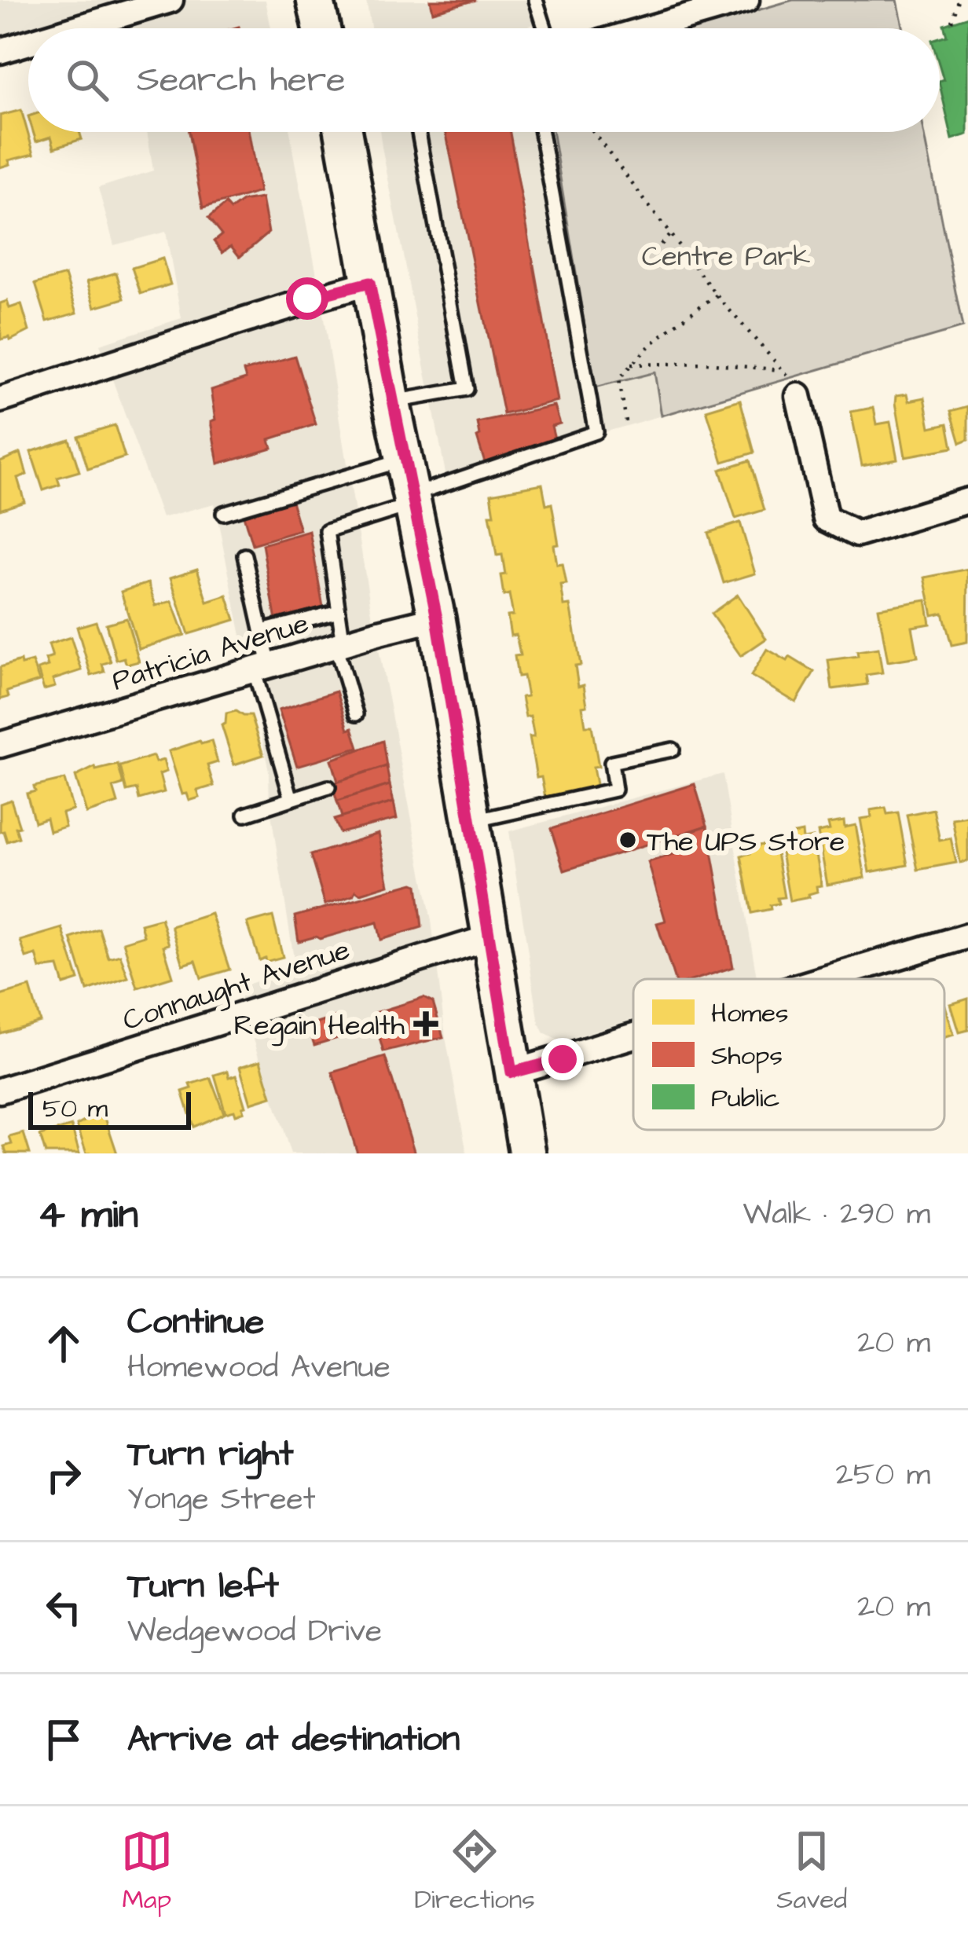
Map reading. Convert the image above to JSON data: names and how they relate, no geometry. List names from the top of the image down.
{
  "streets": {
    "street": ["Patricia Avenue", "Connaught Avenue"]
  },
  "parks": ["Centre Park"],
  "places": {
    "other": ["The UPS Store"],
    "health": ["Regain Health"]
  },
  "legend": ["Homes", "Shops", "Public"],
  "scale_bar": "50 m",
  "page": {
    "search": "Search here",
    "scale": "50 m",
    "heading": ["4 min", "Walk · 290 m"],
    "list": [
      ["Continue", "Homewood Avenue", "20 m"],
      ["Turn right", "Yonge Street", "250 m"],
      ["Turn left", "Wedgewood Drive", "20 m"],
      "Arrive at destination"
    ],
    "nav": ["Map", "Directions", "Saved"]
  }
}
